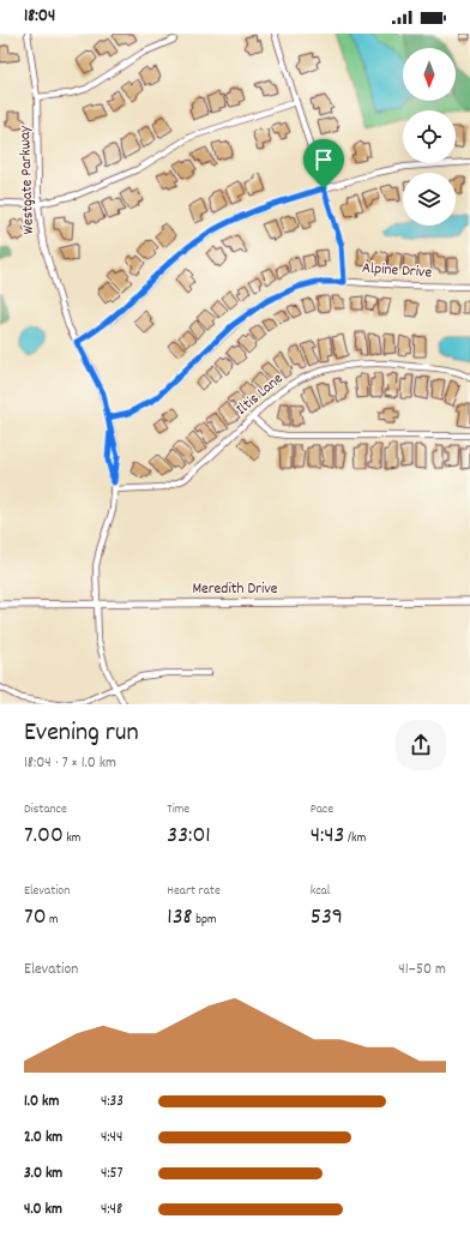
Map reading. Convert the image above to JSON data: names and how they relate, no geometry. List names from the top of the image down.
{
  "streets": {
    "street": [
      "Westgate Parkway",
      "Alpine Drive",
      "Iltis Lane",
      "Meredith Drive"
    ]
  },
  "crossings": [
    ["Westgate Parkway", "Alpine Drive"],
    ["Westgate Parkway", "Iltis Lane"],
    ["Westgate Parkway", "Meredith Drive"]
  ],
  "north": "bottom",
  "page": {
    "status": "18:04",
    "heading": ["Evening run", "18:04 · 7 × 1.0 km"],
    "stats": [
      ["Distance", "7.00 km"],
      ["Time", "33:01"],
      ["Pace", "4:43 /km"],
      ["Elevation", "70 m"],
      ["Heart rate", "138 bpm"],
      ["kcal", "539"]
    ],
    "chart": ["Elevation", "41–50 m"],
    "list": [
      {
        "name": "1.0 km",
        "note": "4:33"
      },
      {
        "name": "2.0 km",
        "note": "4:44"
      },
      {
        "name": "3.0 km",
        "note": "4:57"
      },
      {
        "name": "4.0 km",
        "note": "4:48"
      }
    ]
  }
}
